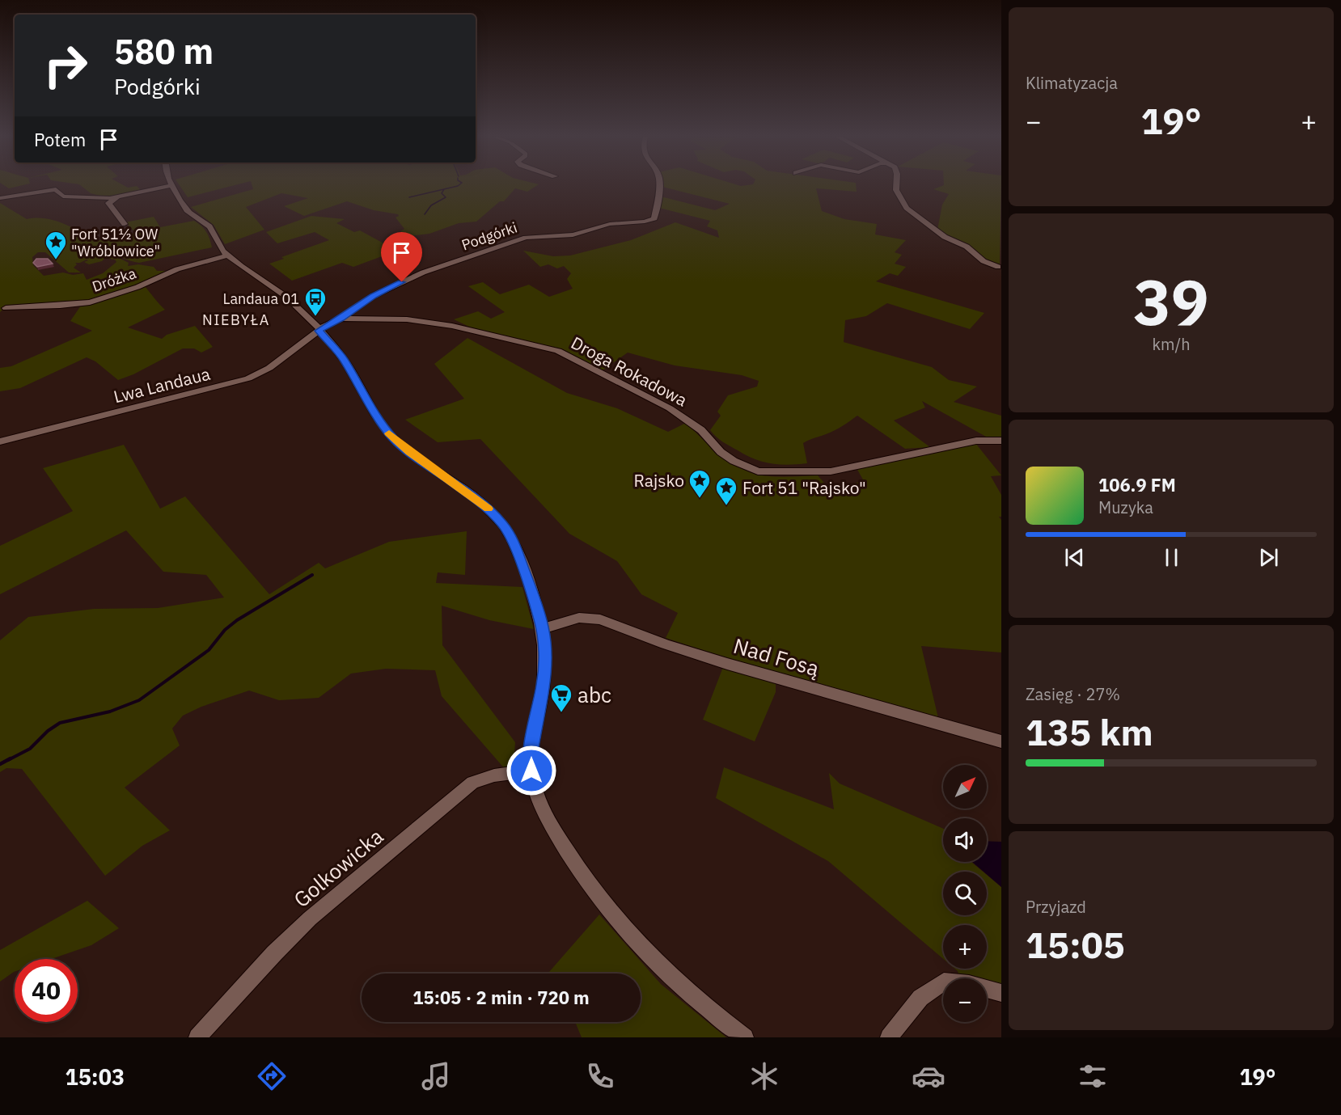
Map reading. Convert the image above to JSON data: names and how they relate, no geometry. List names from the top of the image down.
{
  "streets": {
    "street": [
      "Podgórki",
      "Dróżka",
      "Droga Rokadowa",
      "Lwa Landaua",
      "Nad Fosą",
      "Golkowicka"
    ]
  },
  "crossings": [
    ["Podgórki", "Droga Rokadowa"],
    ["Podgórki", "Lwa Landaua"]
  ],
  "districts": ["NIEBYŁA"],
  "places": {
    "place": ["Fort 51½ OW \"Wróblowice\"", "Rajsko", "Fort 51 \"Rajsko\""],
    "bus stop": ["Landaua 01"],
    "supermarket": ["abc"]
  },
  "north": "top right",
  "page": {
    "tile": [
      "Klimatyzacja",
      ["39", "km/h"],
      ["Zasięg · 27%", "135 km"],
      ["Przyjazd", "15:05"]
    ],
    "turn": ["580 m", "Podgórki"],
    "heat": ["−", "19°", "+"],
    "then": "Potem",
    "song": ["106.9 FM", "Muzyka"],
    "map_buttons": ["+", "−"],
    "limit": "40",
    "trip": "15:05 · 2 min · 720 m",
    "tabs": ["15:03", "19°"]
  }
}
